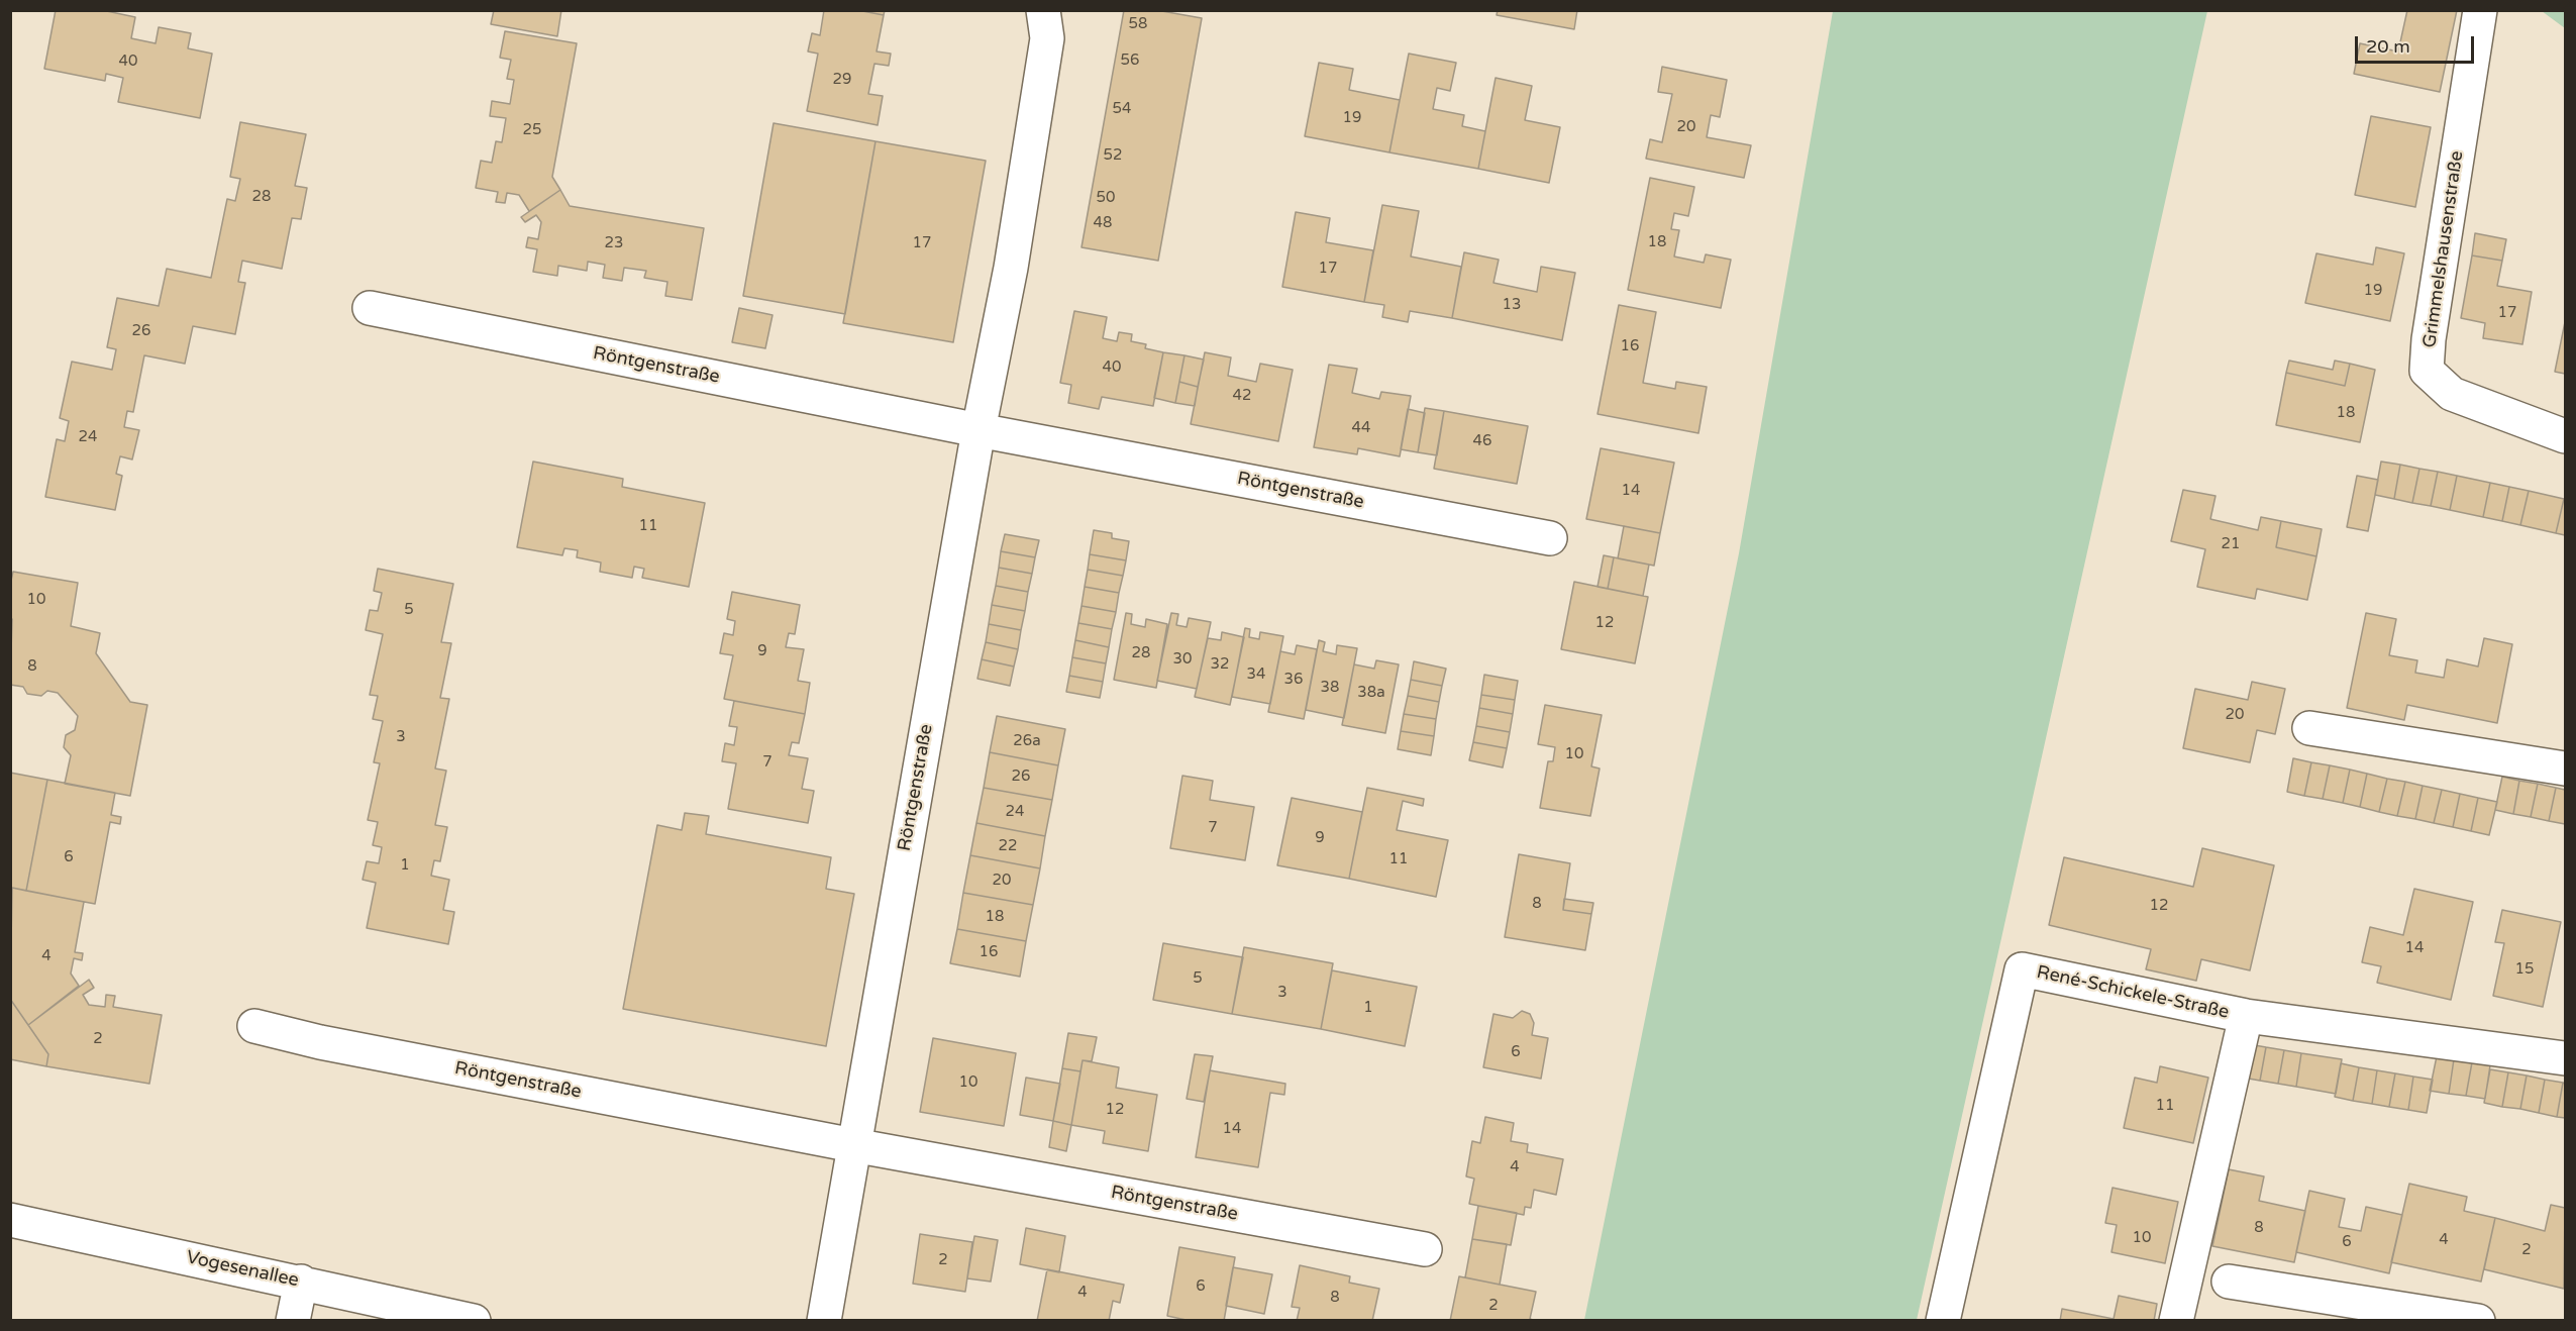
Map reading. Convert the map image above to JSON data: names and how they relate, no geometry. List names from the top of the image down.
{
  "streets": {
    "street": [
      "Grimmelshausenstraße",
      "Röntgenstraße",
      "René-Schickele-Straße",
      "Vogesenallee"
    ]
  },
  "house_numbers": [
    "58",
    "56",
    "40",
    "29",
    "54",
    "19",
    "20",
    "25",
    "52",
    "28",
    "50",
    "48",
    "18",
    "23",
    "17",
    "17",
    "19",
    "13",
    "17",
    "26",
    "16",
    "40",
    "42",
    "18",
    "44",
    "24",
    "46",
    "14",
    "11",
    "21",
    "10",
    "5",
    "12",
    "9",
    "28",
    "30",
    "32",
    "8",
    "34",
    "36",
    "38",
    "38a",
    "20",
    "3",
    "26a",
    "10",
    "7",
    "26",
    "24",
    "7",
    "9",
    "22",
    "6",
    "11",
    "1",
    "20",
    "8",
    "12",
    "18",
    "14",
    "16",
    "4",
    "15",
    "5",
    "3",
    "1",
    "2",
    "6",
    "10",
    "11",
    "12",
    "14",
    "4",
    "8",
    "10",
    "4",
    "6",
    "2",
    "2",
    "6",
    "4",
    "8",
    "2"
  ],
  "scale_bar": "20 m"
}
